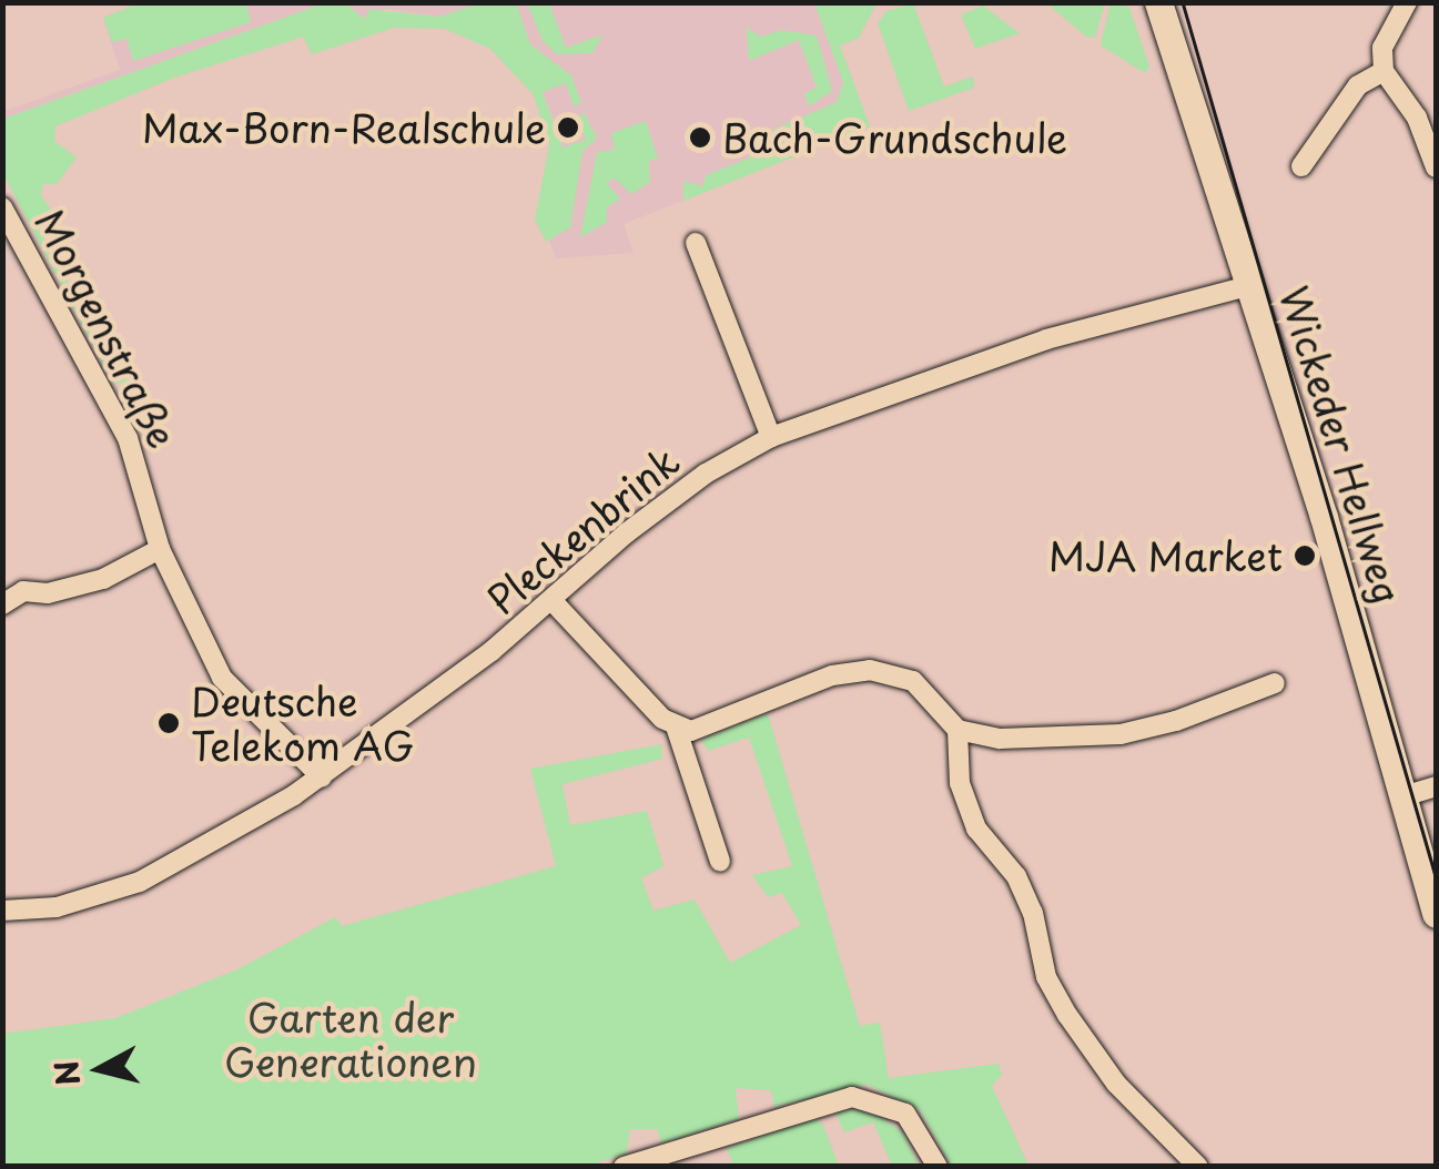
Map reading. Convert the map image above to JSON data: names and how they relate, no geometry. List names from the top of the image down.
{
  "streets": {
    "main road": ["Wickeder Hellweg"],
    "street": ["Morgenstraße", "Pleckenbrink"]
  },
  "crossings": [
    ["Morgenstraße", "Pleckenbrink"],
    ["Wickeder Hellweg", "Pleckenbrink"]
  ],
  "parks": ["Garten der Generationen"],
  "places": [
    "Max-Born-Realschule",
    "Bach-Grundschule",
    "MJA Market",
    "Deutsche Telekom AG"
  ],
  "north": "left"
}
